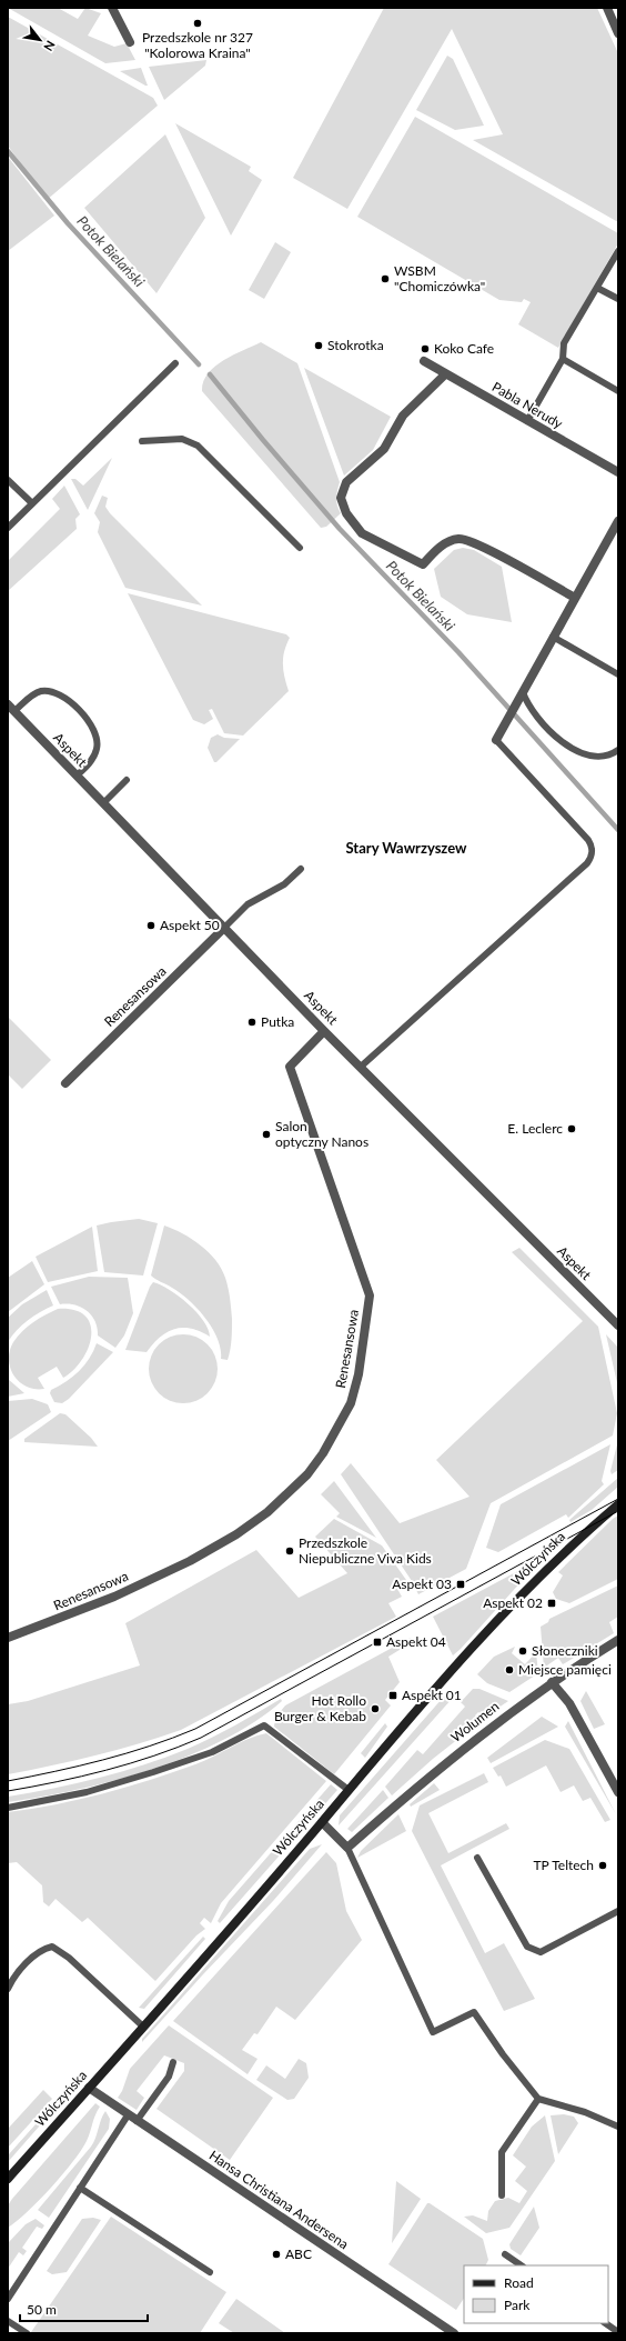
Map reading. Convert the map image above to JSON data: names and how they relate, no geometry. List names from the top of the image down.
{
  "streets": {
    "main road": ["Wólczyńska"],
    "street": [
      "Pabla Nerudy",
      "Aspekt",
      "Renesansowa",
      "Wolumen",
      "Hansa Christiana Andersena"
    ]
  },
  "crossings": [
    ["Aspekt", "Renesansowa"],
    ["Wólczyńska", "Hansa Christiana Andersena"]
  ],
  "districts": ["Stary Wawrzyszew"],
  "water": ["Potok Bielański"],
  "places": {
    "other": [
      "Przedszkole nr 327 \"Kolorowa Kraina\"",
      "WSBM \"Chomiczówka\"",
      "Stokrotka",
      "Koko Cafe",
      "Aspekt 50",
      "Putka",
      "E. Leclerc",
      "Salon optyczny Nanos",
      "Przedszkole Niepubliczne Viva Kids",
      "Słoneczniki",
      "Miejsce pamięci",
      "Hot Rollo Burger & Kebab",
      "TP Teltech",
      "ABC"
    ],
    "transit": [
      "Aspekt 03",
      "Aspekt 02",
      "Aspekt 04",
      "Aspekt 01"
    ]
  },
  "legend": ["Road", "Park"],
  "scale_bar": "50 m",
  "north": "bottom right"
}
